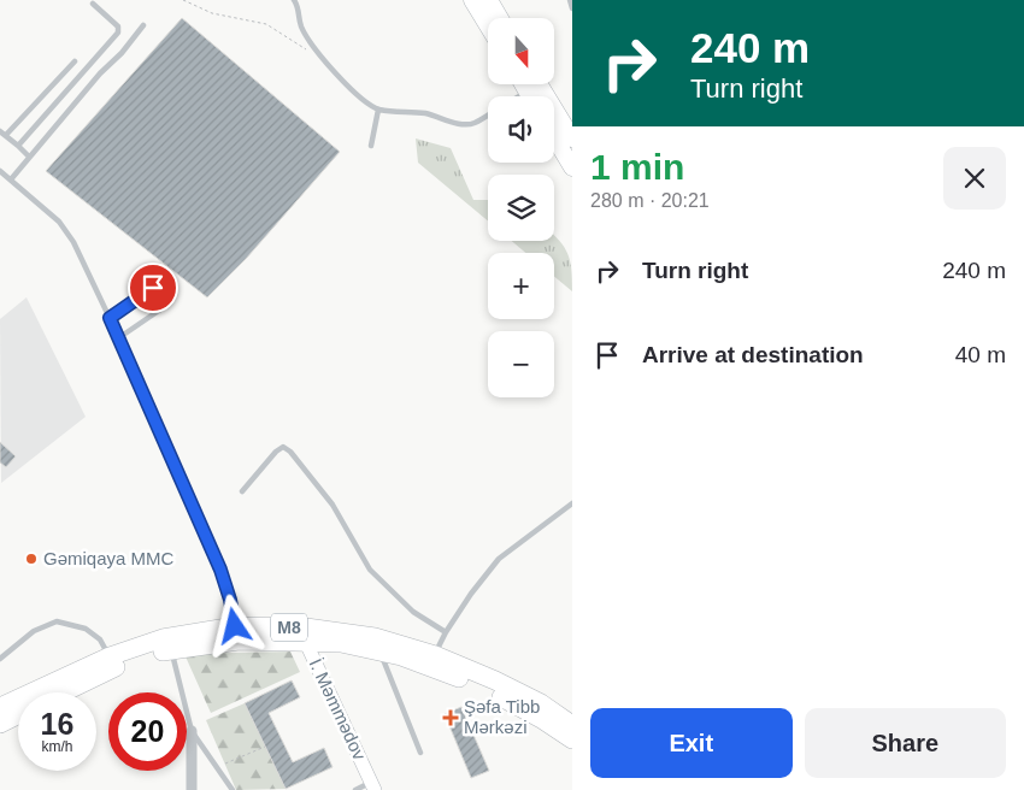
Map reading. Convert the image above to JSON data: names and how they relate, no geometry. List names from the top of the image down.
{
  "streets": {
    "highway": ["M8"],
    "main road": ["İ. Məmmədov"]
  },
  "crossings": [
    ["M8", "İ. Məmmədov"]
  ],
  "places": {
    "other": ["Gəmiqaya MMC"],
    "health": ["Şəfa Tibb Mərkəzi"]
  },
  "north": "bottom",
  "page": {
    "turn": ["240 m", "Turn right"],
    "map_buttons": ["+", "−"],
    "heading": ["1 min", "280 m · 20:21"],
    "list": [
      {
        "name": "Turn right",
        "value": "240 m"
      },
      {
        "name": "Arrive at destination",
        "value": "40 m"
      }
    ],
    "speed": "16 km/h",
    "limit": "20",
    "buttons": ["Exit", "Share"]
  }
}
